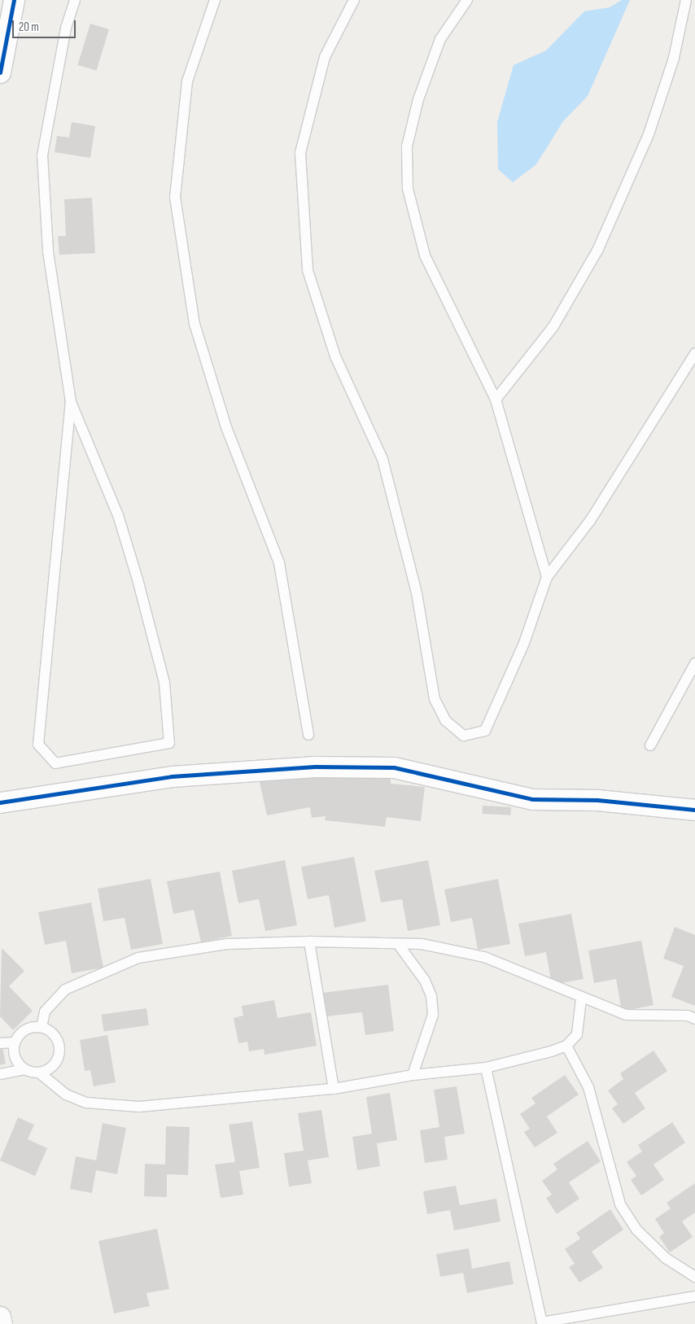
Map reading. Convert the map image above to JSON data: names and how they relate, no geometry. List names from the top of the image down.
{
  "scale_bar": "20 m"
}
